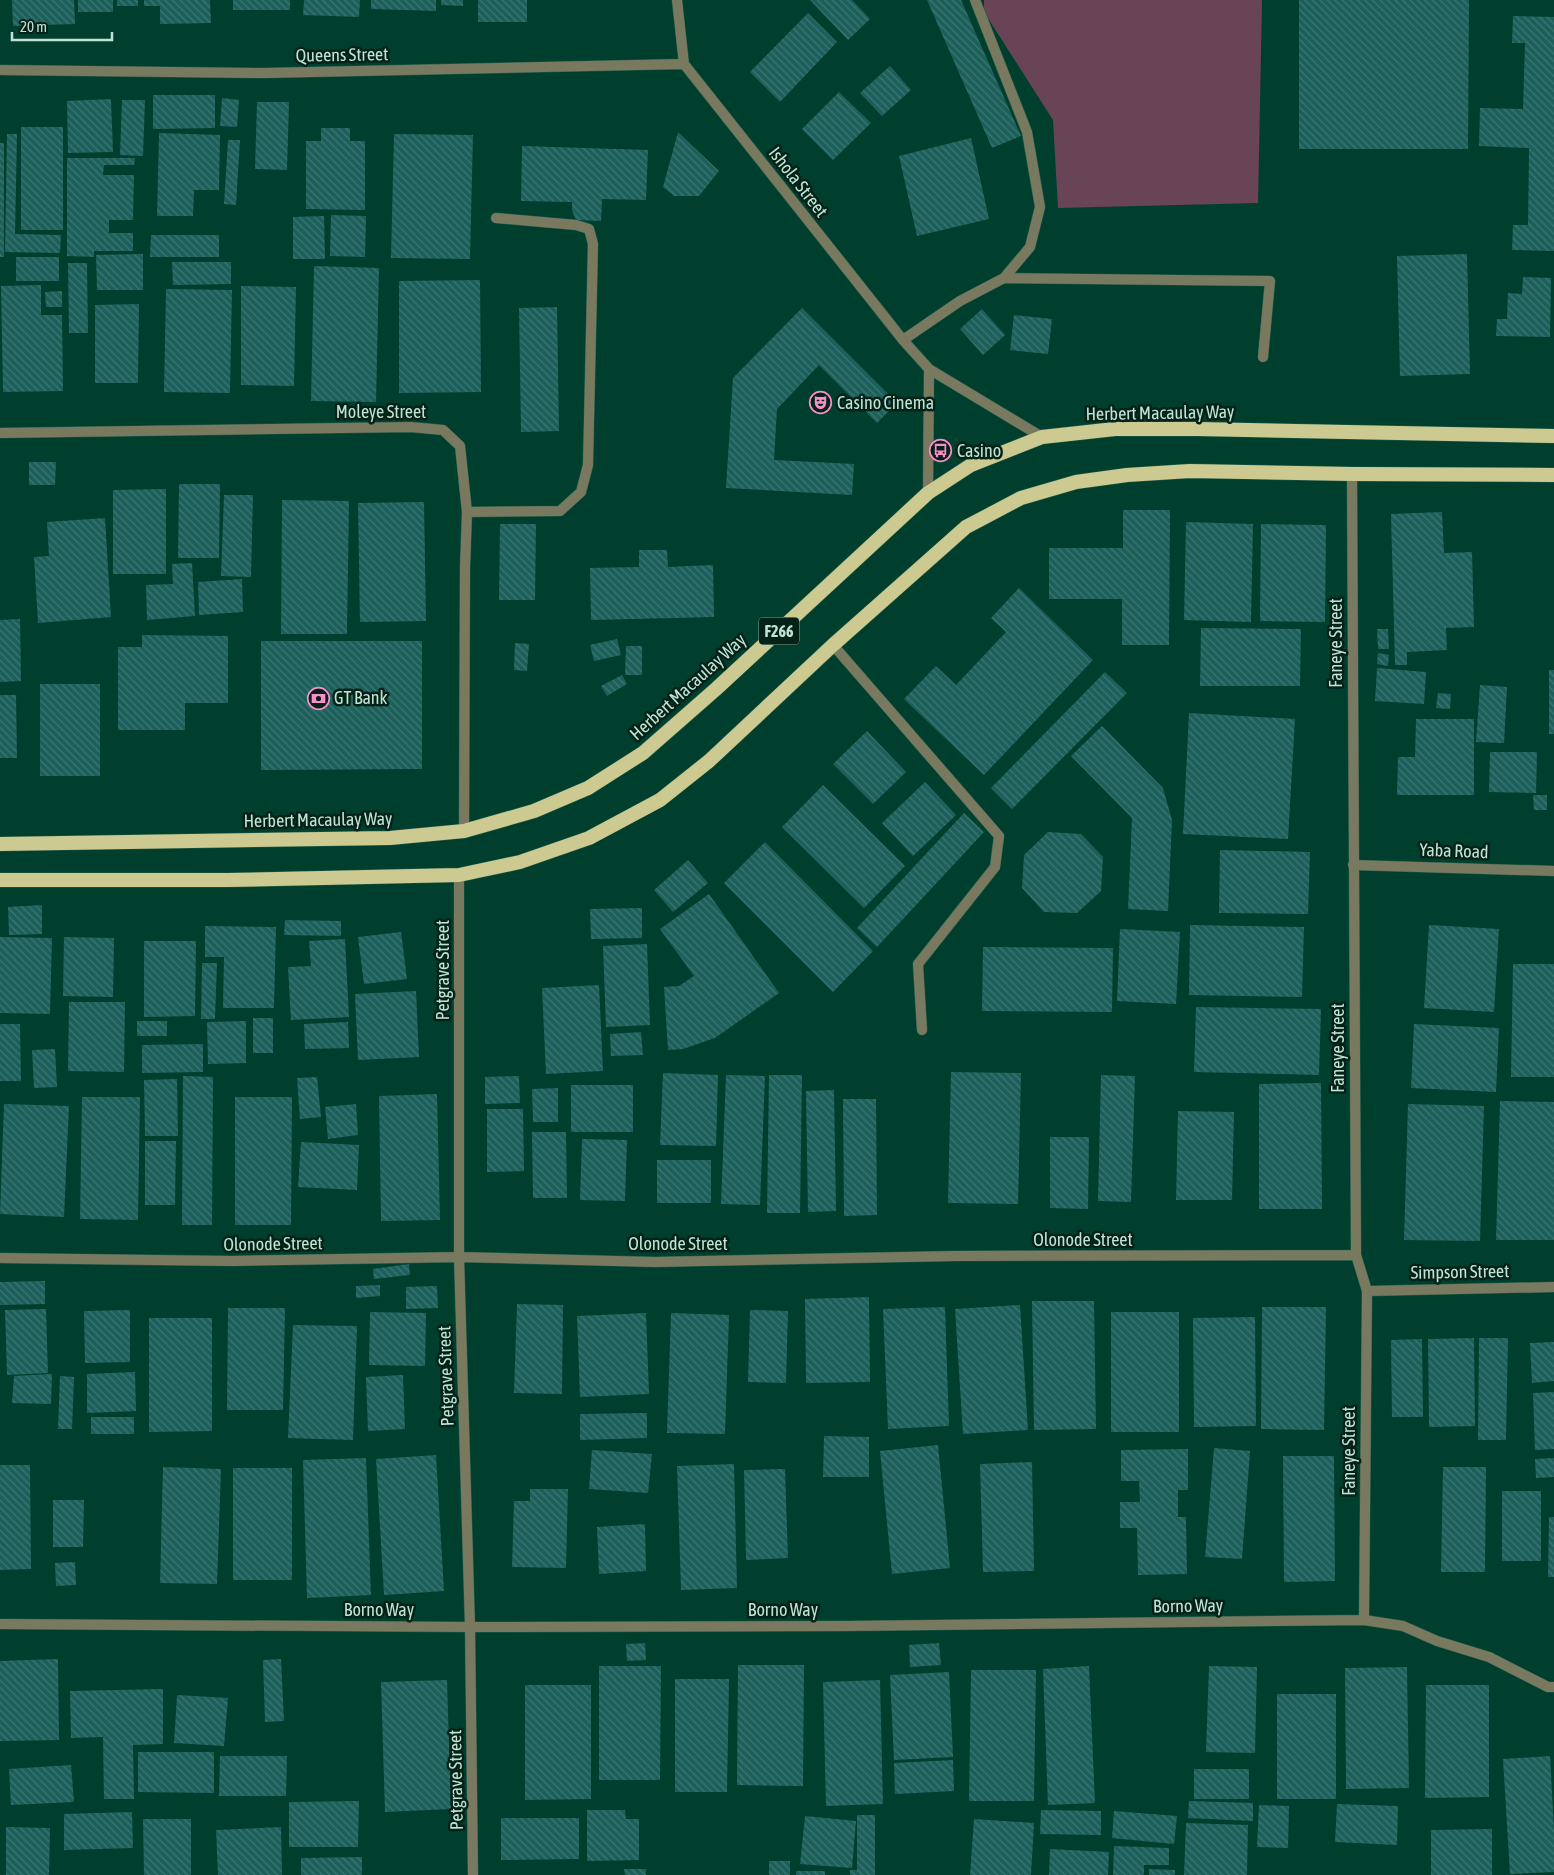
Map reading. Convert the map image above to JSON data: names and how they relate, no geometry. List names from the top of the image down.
{
  "streets": {
    "highway": ["Herbert Macaulay Way", "F266"],
    "street": [
      "Queens Street",
      "Ishola Street",
      "Moleye Street",
      "Faneye Street",
      "Yaba Road",
      "Petgrave Street",
      "Olonode Street",
      "Simpson Street",
      "Borno Way"
    ]
  },
  "crossings": [
    ["Queens Street", "Ishola Street"],
    ["Ishola Street", "Herbert Macaulay Way"],
    ["Moleye Street", "Herbert Macaulay Way"],
    ["F266", "Faneye Street"],
    ["F266", "Petgrave Street"],
    ["Faneye Street", "Yaba Road"],
    ["Faneye Street", "Olonode Street"],
    ["Faneye Street", "Simpson Street"],
    ["Faneye Street", "Borno Way"],
    ["Petgrave Street", "Olonode Street"],
    ["Petgrave Street", "Borno Way"]
  ],
  "places": {
    "theatre": ["Casino Cinema"],
    "bus stop": ["Casino"],
    "bank": ["GT Bank"]
  },
  "scale_bar": "20 m"
}
